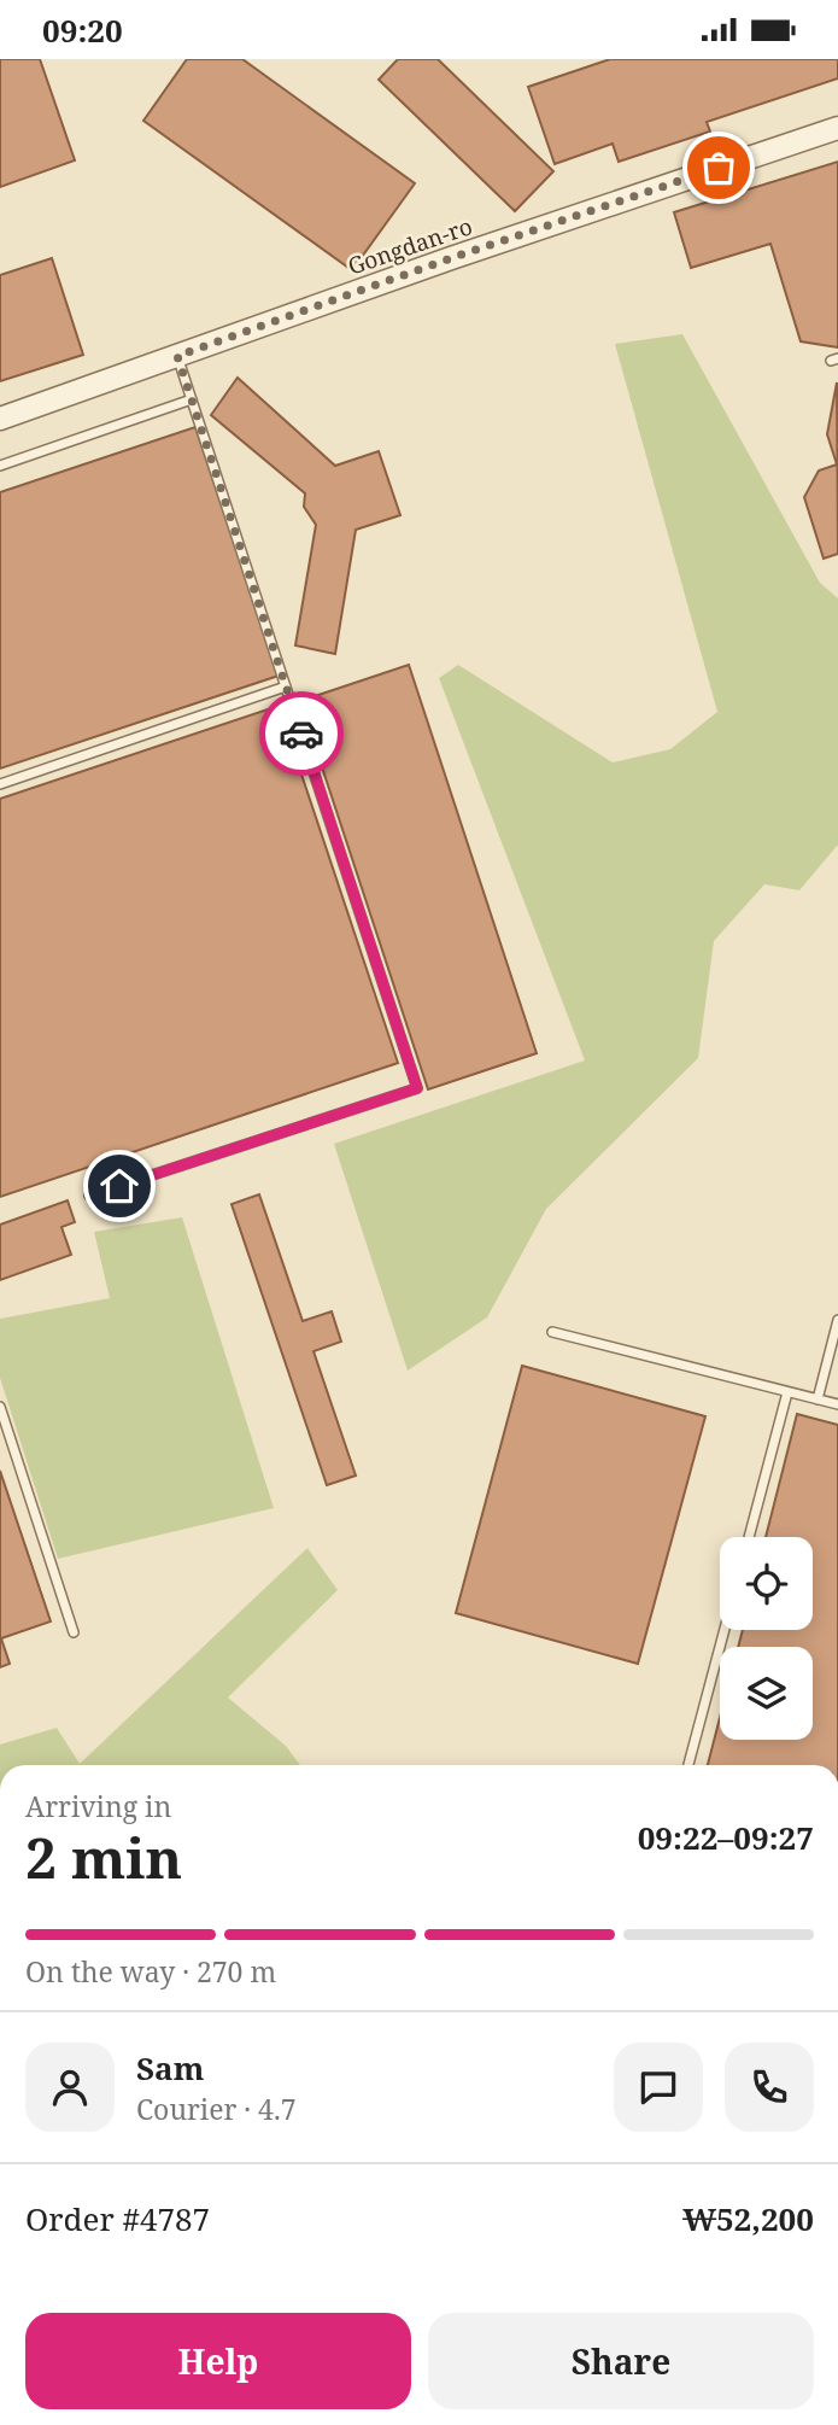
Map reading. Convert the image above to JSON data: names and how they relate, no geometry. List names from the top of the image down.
{
  "streets": {
    "street": ["Gongdan-ro"]
  },
  "page": {
    "status": "09:20",
    "heading": ["2 min", "Arriving in", "09:22–09:27"],
    "panel": [
      "Sam",
      "Courier · 4.7",
      "Order #4787",
      "₩52,200"
    ],
    "bar": "On the way · 270 m",
    "buttons": ["Help", "Share"]
  }
}
